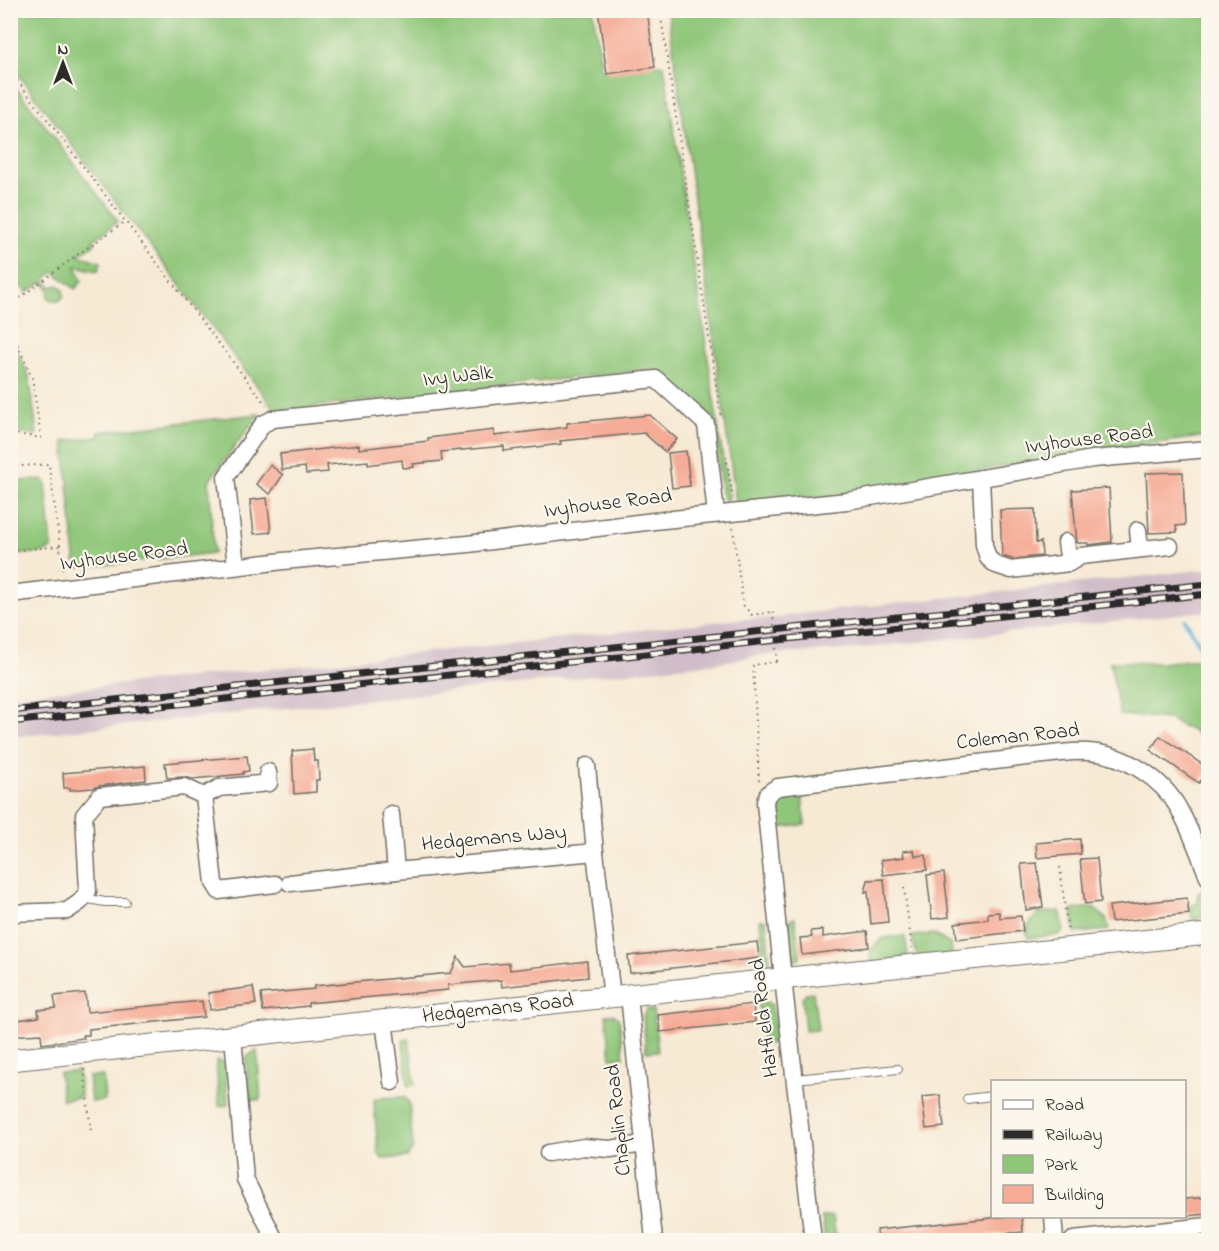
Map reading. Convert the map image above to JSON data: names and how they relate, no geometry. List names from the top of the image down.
{
  "streets": {
    "street": [
      "Ivy Walk",
      "Ivyhouse Road",
      "Coleman Road",
      "Hedgemans Way",
      "Hedgemans Road",
      "Hatfield Road",
      "Chaplin Road"
    ]
  },
  "crossings": [
    ["Ivy Walk", "Ivyhouse Road"],
    ["Coleman Road", "Hatfield Road"],
    ["Hedgemans Way", "Hedgemans Road"],
    ["Hedgemans Way", "Chaplin Road"],
    ["Hedgemans Road", "Hatfield Road"],
    ["Hedgemans Road", "Chaplin Road"]
  ],
  "legend": [
    "Road",
    "Railway",
    "Park",
    "Building"
  ],
  "north": "top"
}
